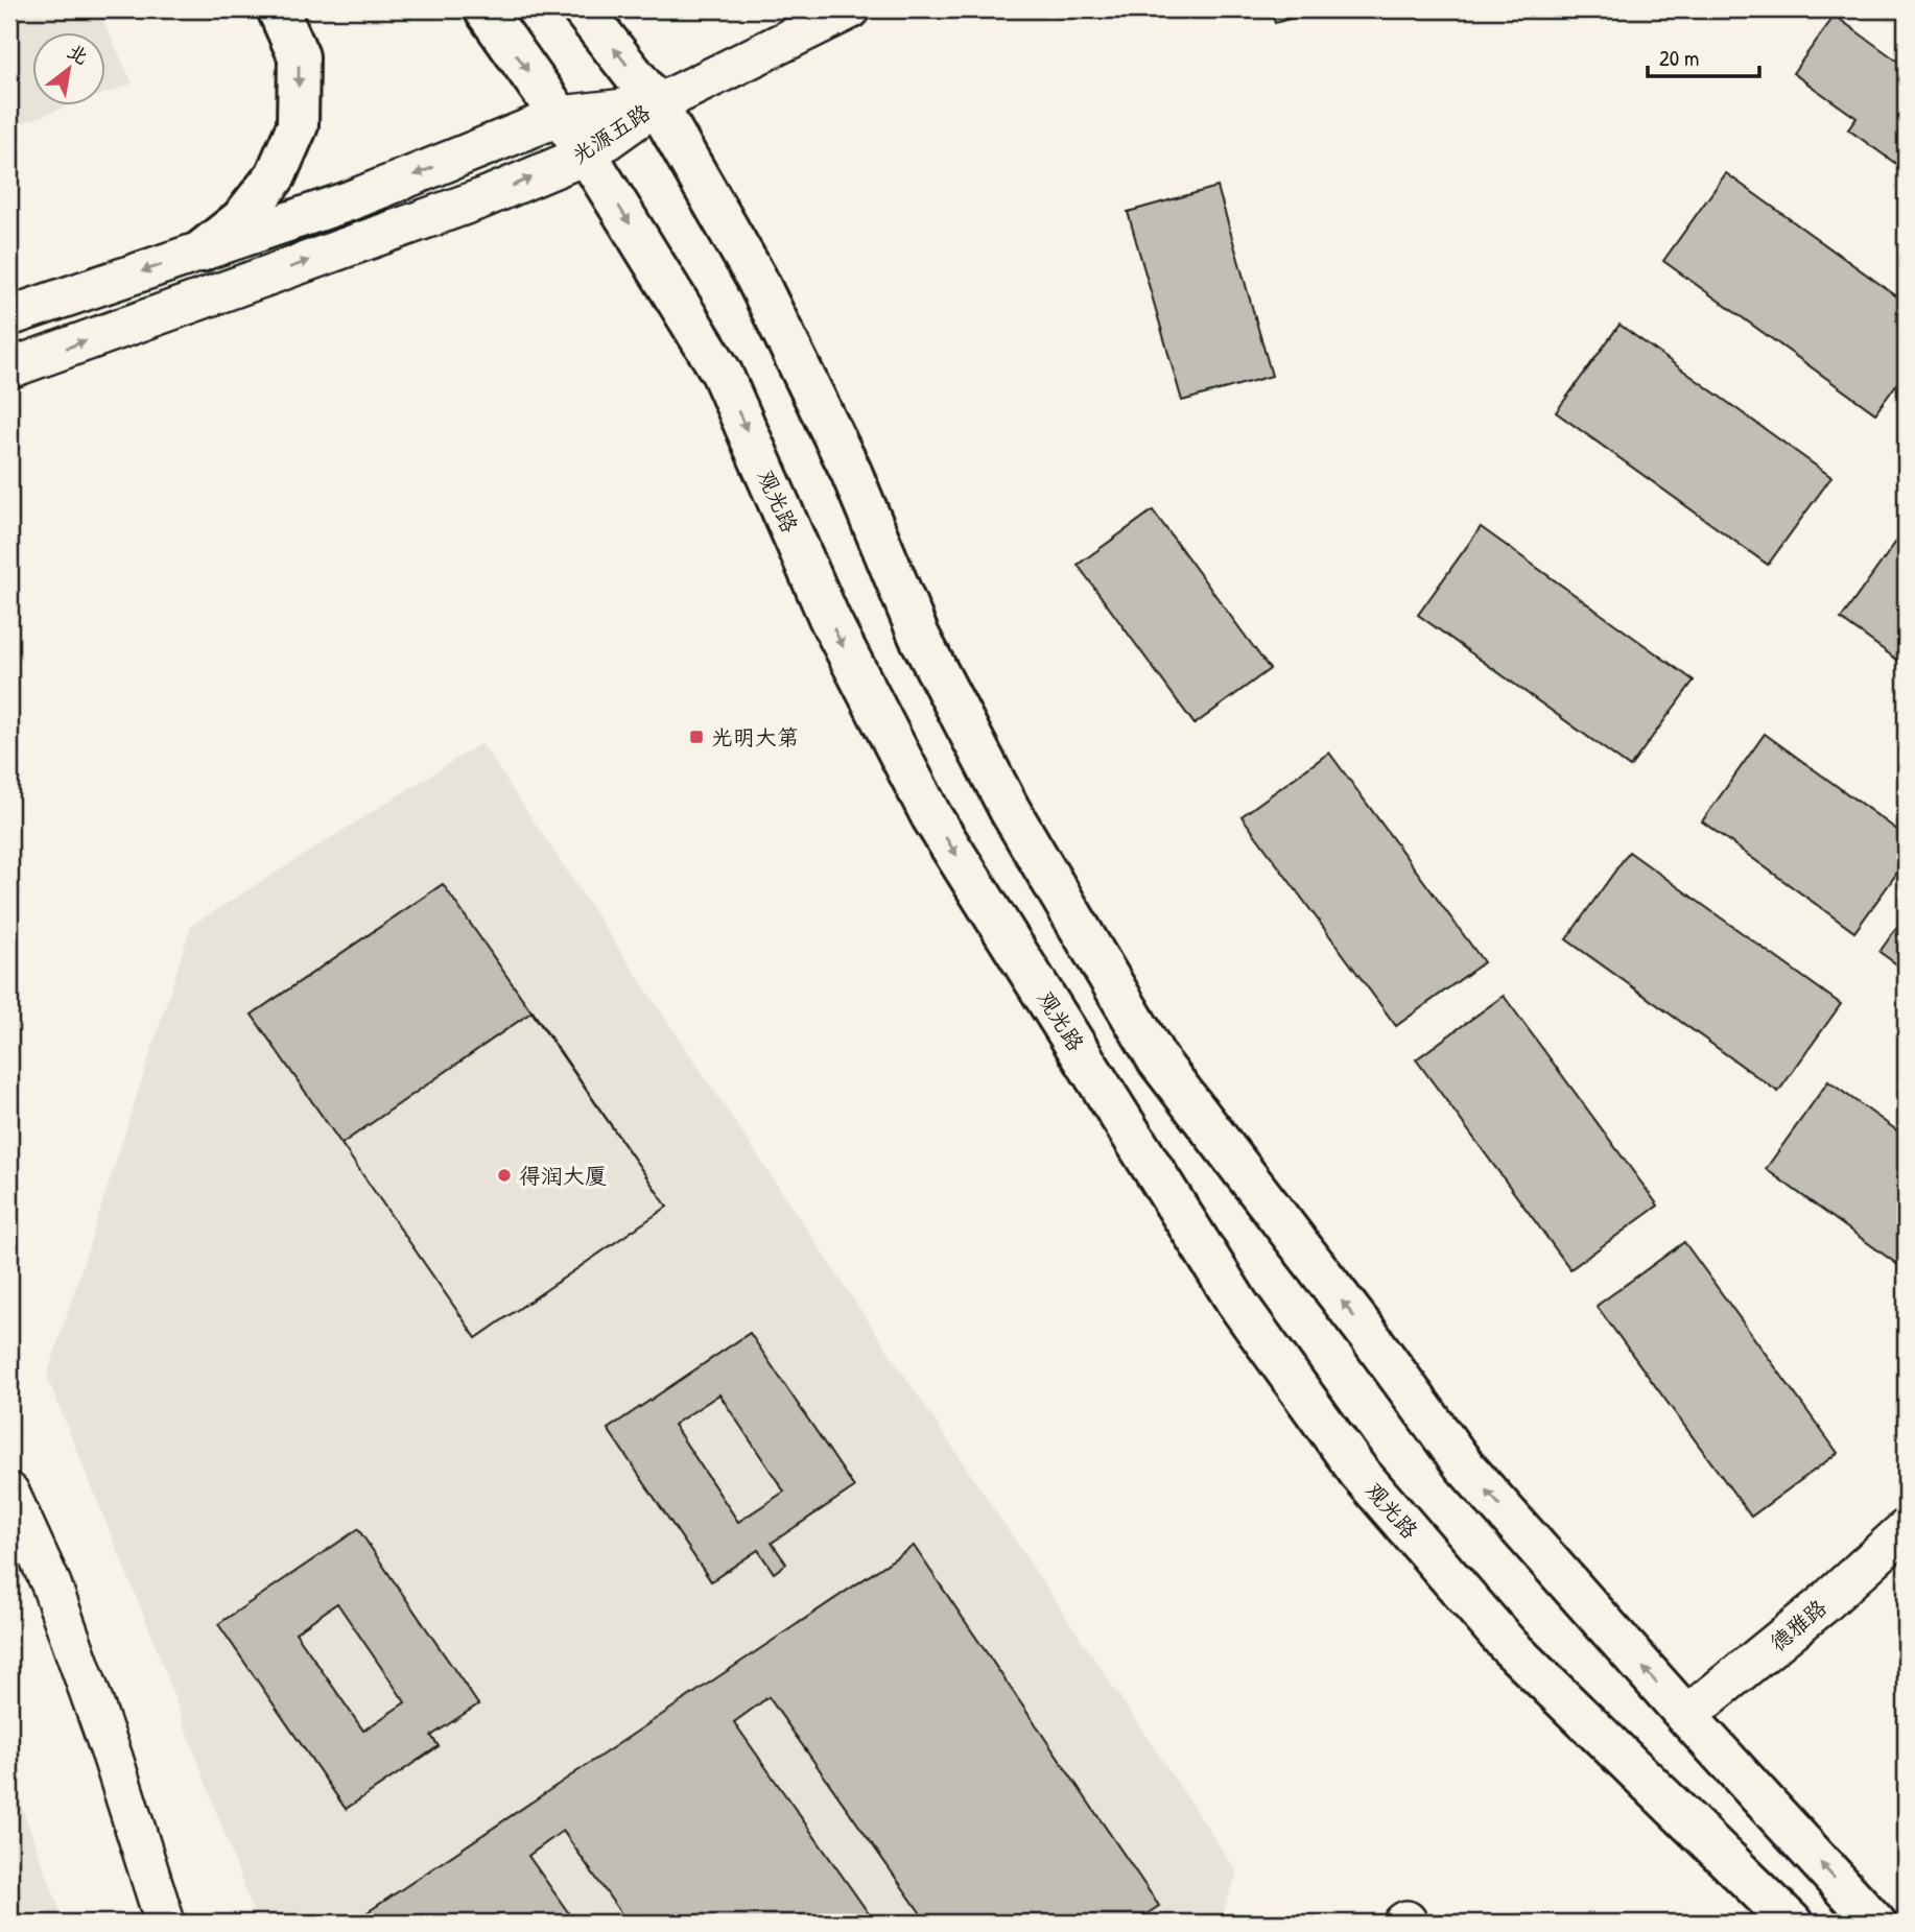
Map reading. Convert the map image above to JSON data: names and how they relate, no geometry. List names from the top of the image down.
{
  "streets": {
    "main road": ["观光路"],
    "street": ["光源五路", "德雅路"]
  },
  "crossings": [
    ["光源五路", "观光路"]
  ],
  "places": {
    "transit": ["光明大第"],
    "other": ["得润大厦"]
  },
  "scale_bar": "20 m",
  "north": "top right"
}
